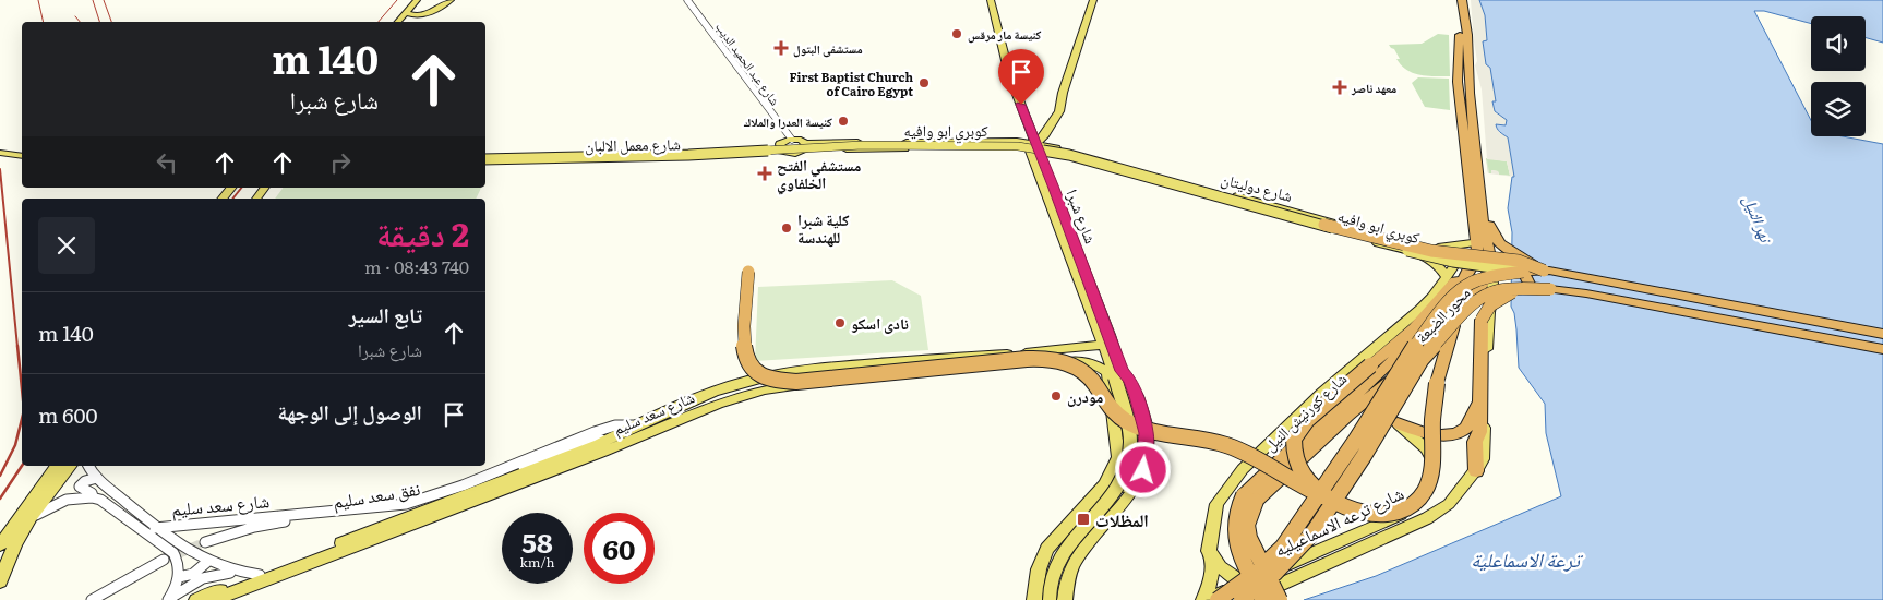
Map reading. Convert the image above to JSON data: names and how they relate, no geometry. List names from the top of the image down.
{
  "streets": {
    "highway": ["محور الضبعة", "شارع كورنيش النيل"],
    "main road": [
      "كوبري ابو وافيه",
      "شارع معمل الالبان",
      "شارع دوليتان",
      "شارع شبرا",
      "شارع سعد سليم",
      "شارع ترعه الاسماعيليه"
    ],
    "street": ["شارع عبد الحميد الديب", "نفق سعد سليم"]
  },
  "crossings": [
    ["كوبري ابو وافيه", "محور الضبعة"],
    ["شارع دوليتان", "شارع شبرا"],
    ["شارع دوليتان", "شارع كورنيش النيل"],
    ["شارع شبرا", "شارع سعد سليم"],
    ["شارع كورنيش النيل", "شارع ترعه الاسماعيليه"],
    ["شارع سعد سليم", "نفق سعد سليم"]
  ],
  "water": ["نهر النيل", "ترعة الاسماعلية"],
  "places": {
    "other": [
      "كنيسة مار مرقس",
      "First Baptist Church of Cairo Egypt",
      "كنيسة العدرا والملاك",
      "كلية شبرا للهندسة",
      "نادى اسكو",
      "مودرن"
    ],
    "health": ["مستشفى البتول", "معهد ناصر", "مستشفي الفتح الخلفاوي"],
    "transit": ["المظلات"]
  },
  "page": {
    "turn": ["140 m", "شارع شبرا"],
    "heading": ["2 دقيقة", "740 m · 08:43"],
    "list": [
      {
        "name": "تابع السير",
        "note": "شارع شبرا",
        "value": "140 m"
      },
      {
        "name": "الوصول إلى الوجهة",
        "value": "600 m"
      }
    ],
    "speed": "58 km/h",
    "limit": "60"
  }
}
